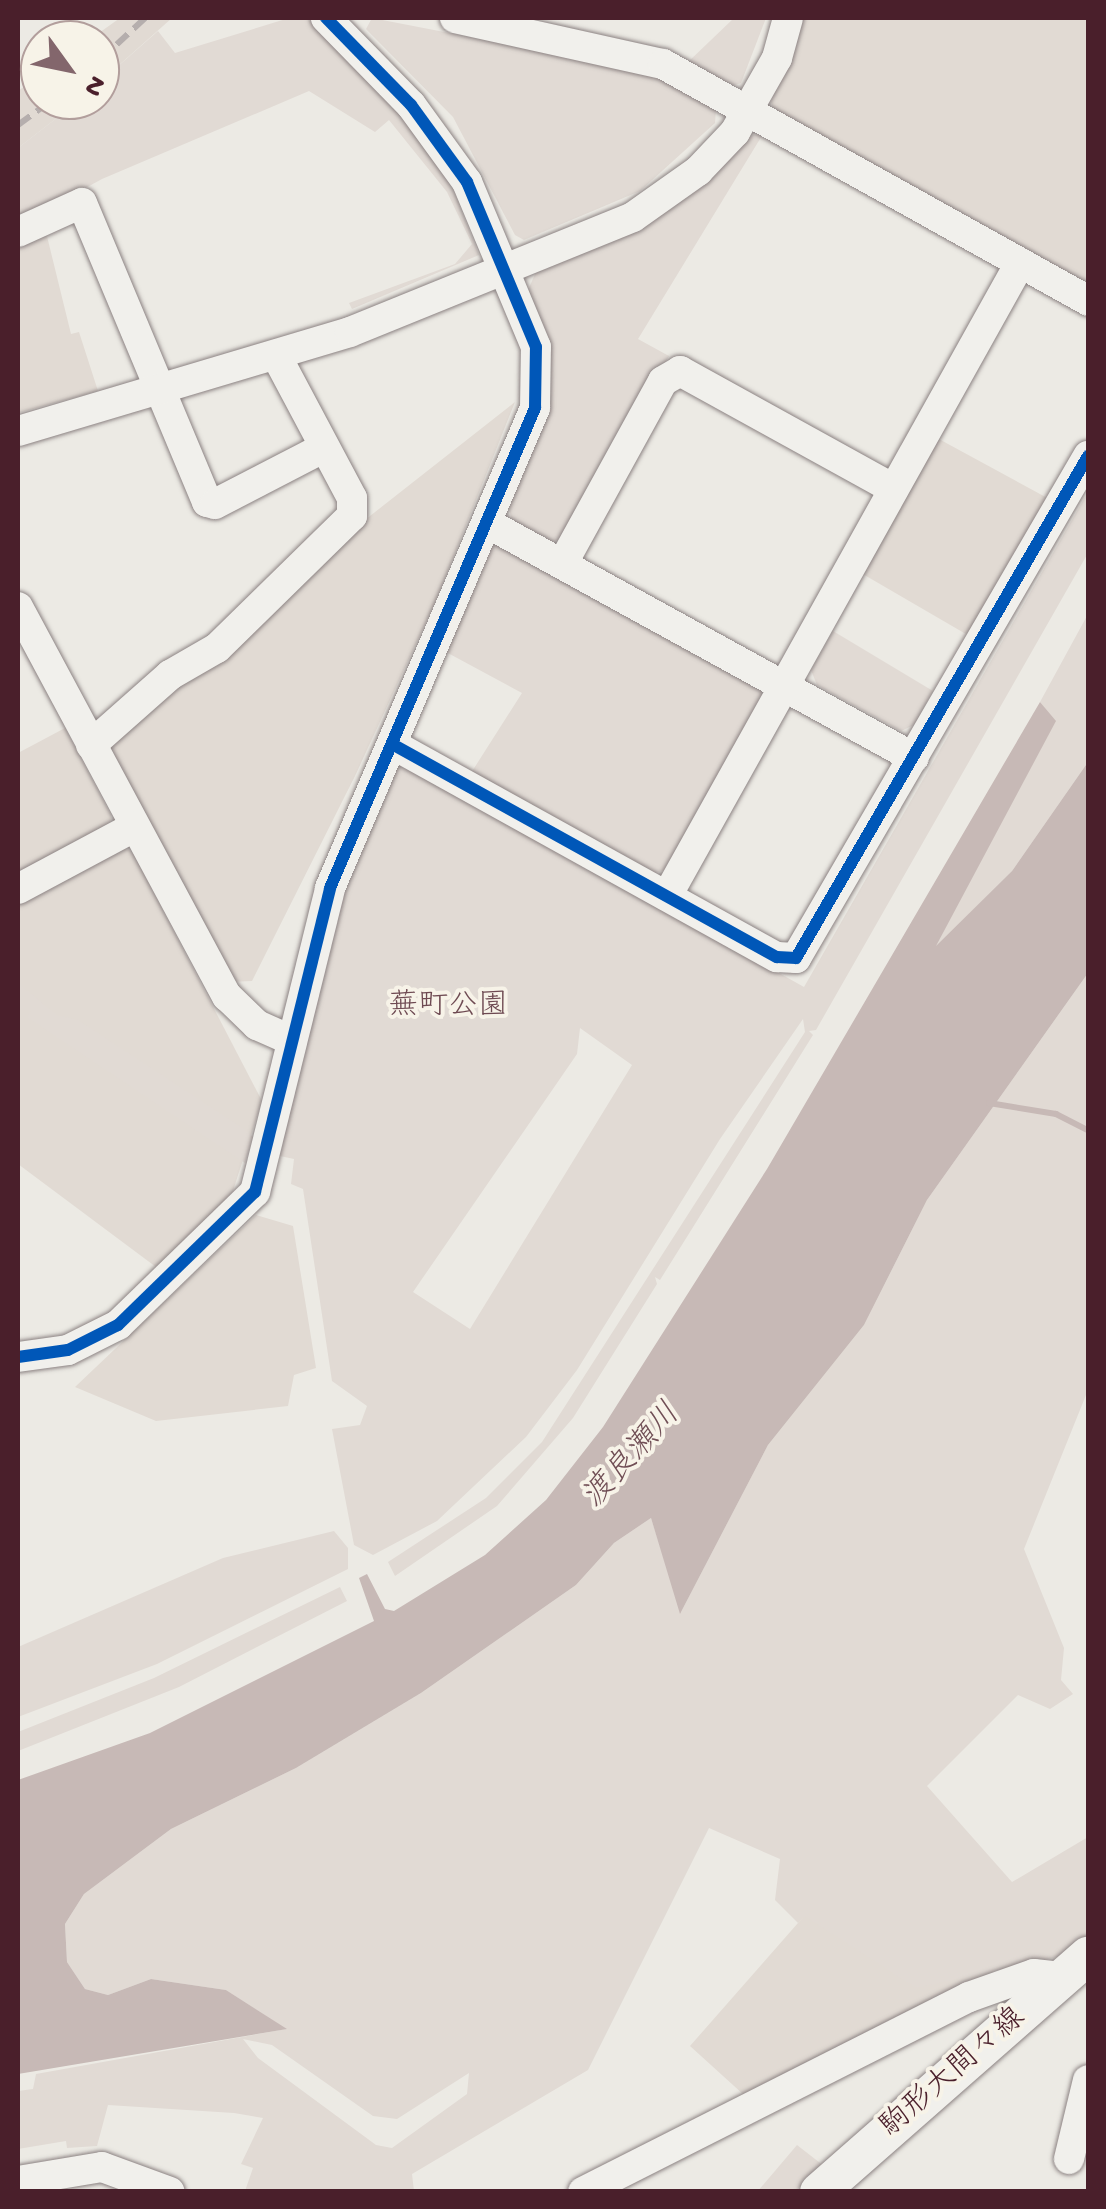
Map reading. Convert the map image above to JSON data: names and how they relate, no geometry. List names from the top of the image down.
{
  "streets": {
    "main road": ["駒形大間々線"]
  },
  "water": ["渡良瀬川"],
  "parks": ["蕪町公園"],
  "north": "bottom right"
}
